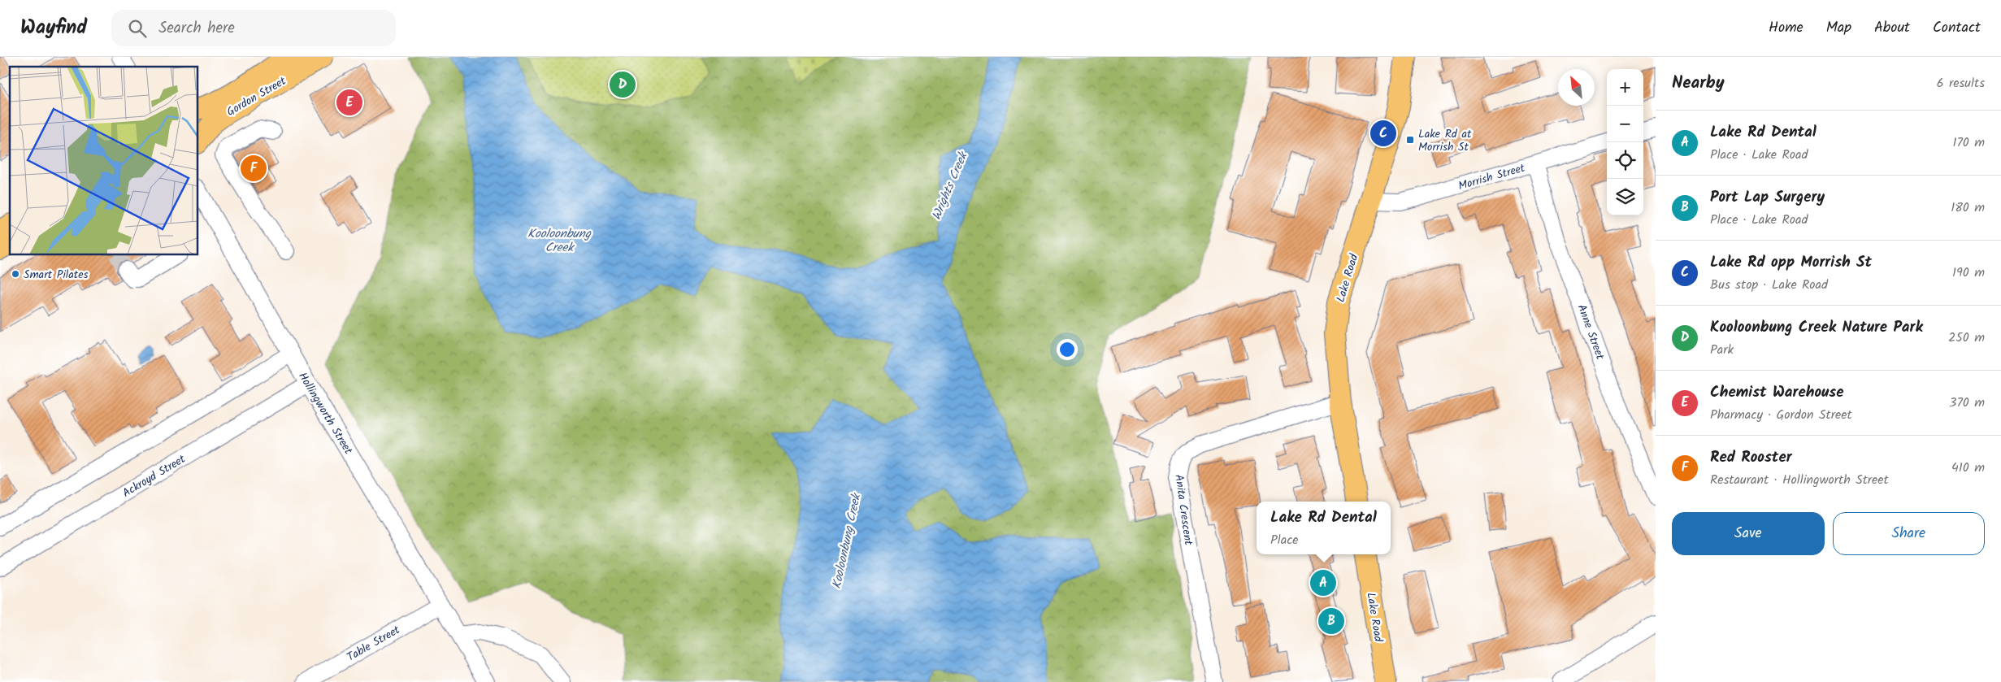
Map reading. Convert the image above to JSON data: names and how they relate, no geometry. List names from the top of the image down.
{
  "streets": {
    "main road": ["Gordon Street", "Lake Road"],
    "street": [
      "Morrish Street",
      "Anne Street",
      "Hollingworth Street",
      "Ackroyd Street",
      "Anita Crescent",
      "Table Street"
    ]
  },
  "crossings": [
    ["Morrish Street", "Lake Road"],
    ["Morrish Street", "Anne Street"],
    ["Lake Road", "Anita Crescent"],
    ["Hollingworth Street", "Ackroyd Street"],
    ["Hollingworth Street", "Table Street"]
  ],
  "water": ["Wrights Creek", "Kooloonbung Creek"],
  "places": {
    "transit": ["Lake Rd at Morrish St"],
    "other": ["Smart Pilates"]
  },
  "north": "top left",
  "page": {
    "header": "Wayfind",
    "search": "Search here",
    "nav": [
      "Home",
      "Map",
      "About",
      "Contact"
    ],
    "heading": ["Nearby", "6 results"],
    "map_buttons": ["+", "−"],
    "pins": [
      "D",
      "E",
      "C",
      "F",
      "A",
      "B"
    ],
    "list": [
      {
        "mark": "A",
        "name": "Lake Rd Dental",
        "note": "Place · Lake Road",
        "value": "170 m"
      },
      {
        "mark": "B",
        "name": "Port Lap Surgery",
        "note": "Place · Lake Road",
        "value": "180 m"
      },
      {
        "mark": "C",
        "name": "Lake Rd opp Morrish St",
        "note": "Bus stop · Lake Road",
        "value": "190 m"
      },
      {
        "mark": "D",
        "name": "Kooloonbung Creek Nature Park",
        "note": "Park",
        "value": "250 m"
      },
      {
        "mark": "E",
        "name": "Chemist Warehouse",
        "note": "Pharmacy · Gordon Street",
        "value": "370 m"
      },
      {
        "mark": "F",
        "name": "Red Rooster",
        "note": "Restaurant · Hollingworth Street",
        "value": "410 m"
      }
    ],
    "buttons": ["Save", "Share"],
    "popup": ["Lake Rd Dental", "Place"]
  }
}
